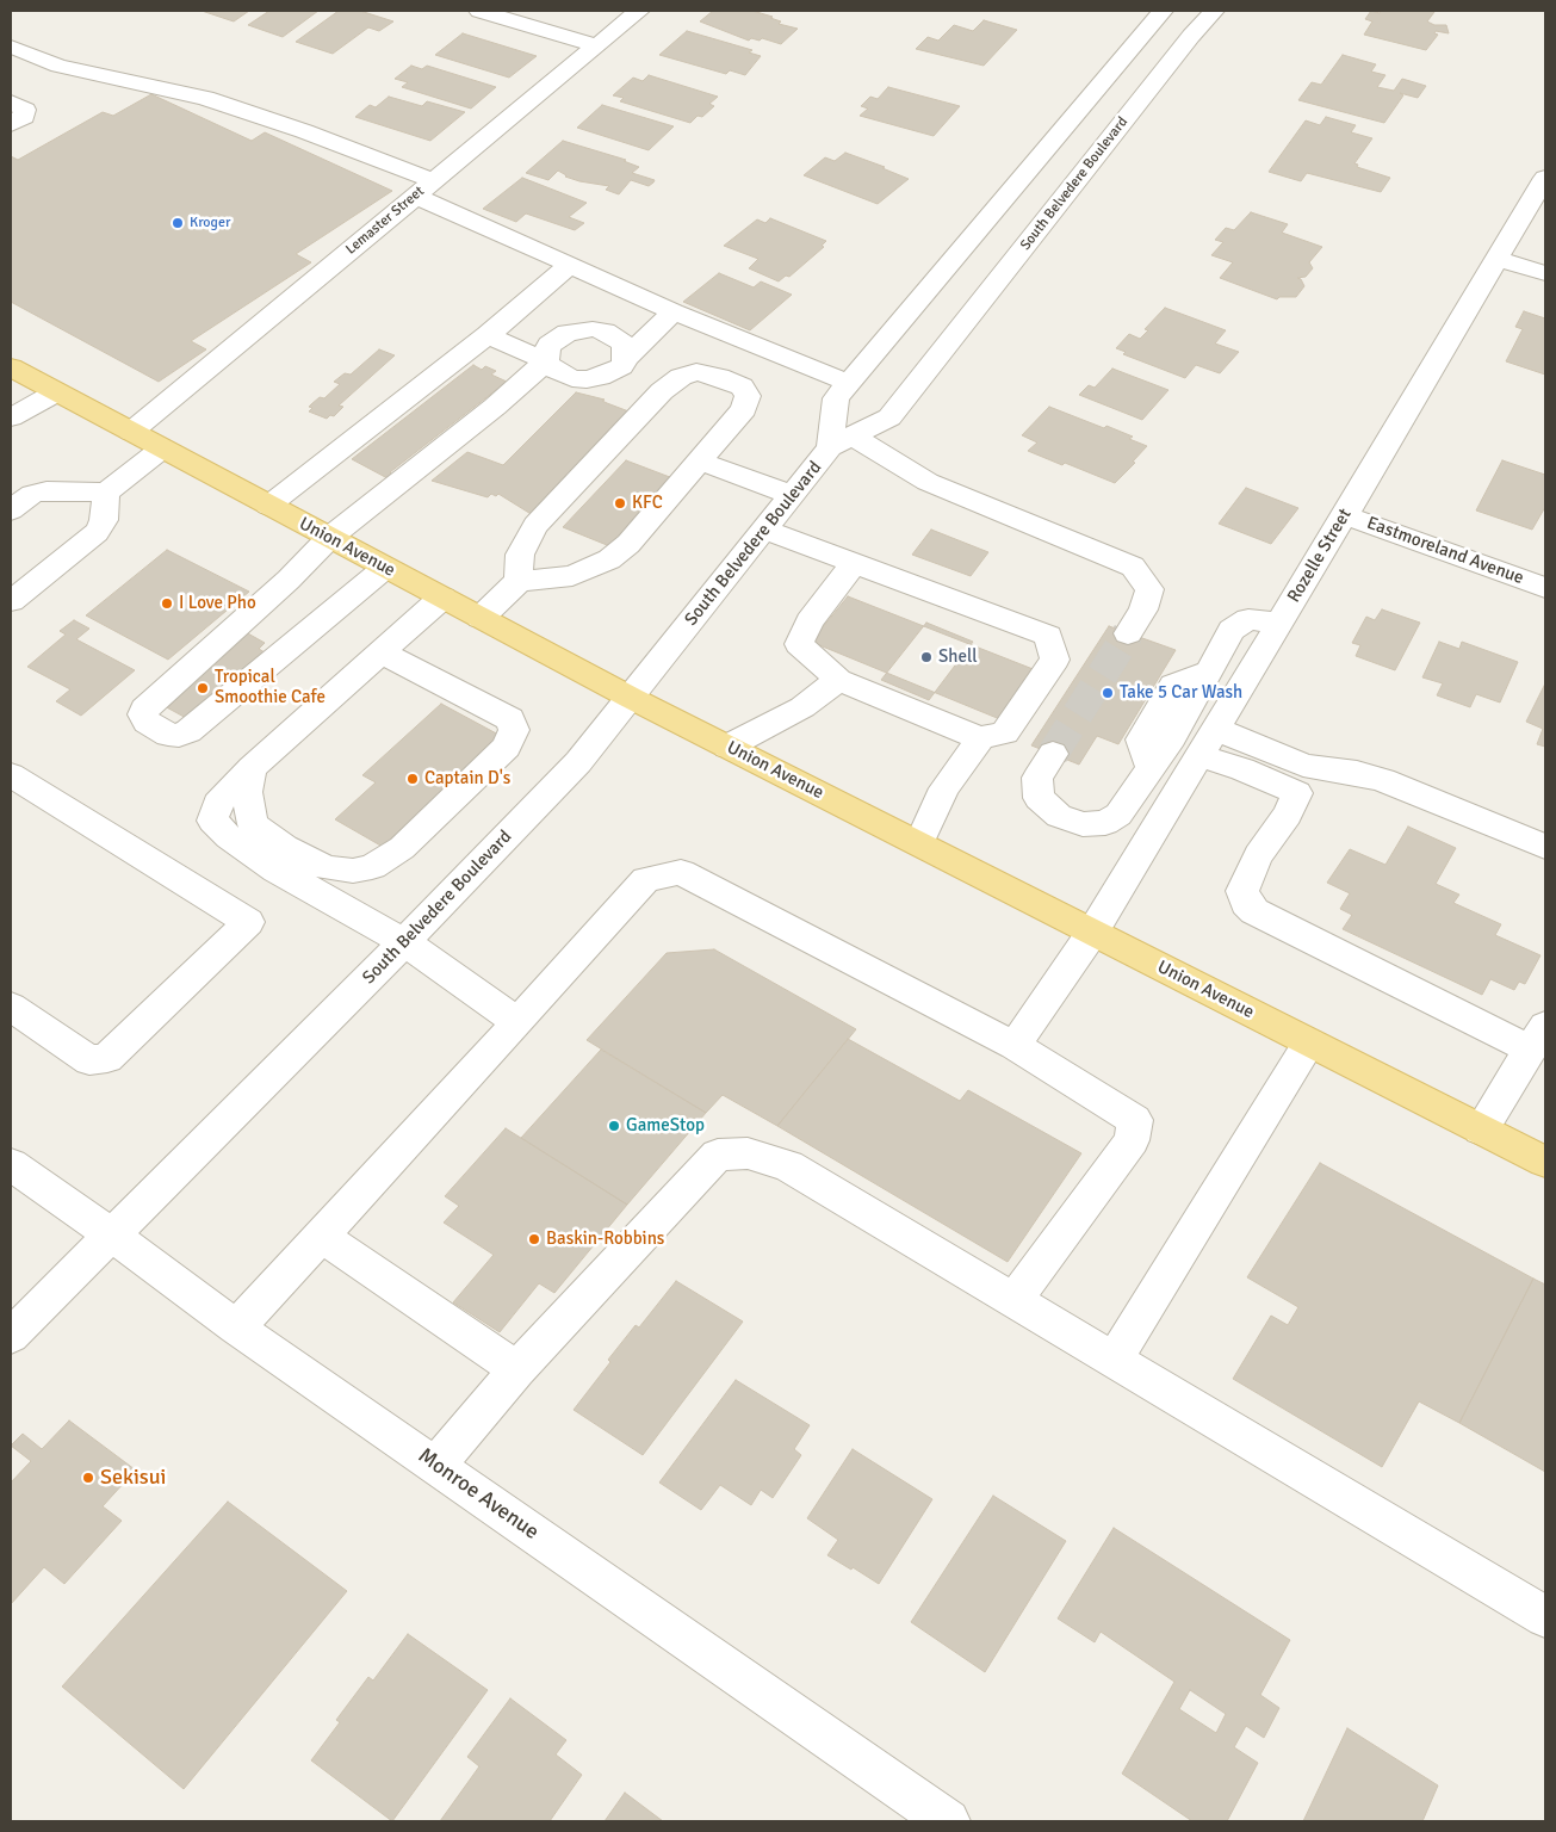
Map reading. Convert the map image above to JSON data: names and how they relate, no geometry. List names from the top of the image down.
{
  "streets": {
    "main road": ["Union Avenue"],
    "street": [
      "South Belvedere Boulevard",
      "Lemaster Street",
      "Eastmoreland Avenue",
      "Rozelle Street",
      "Monroe Avenue"
    ]
  },
  "crossings": [
    ["South Belvedere Boulevard", "Union Avenue"],
    ["South Belvedere Boulevard", "Monroe Avenue"],
    ["Lemaster Street", "Union Avenue"],
    ["Union Avenue", "Rozelle Street"],
    ["Eastmoreland Avenue", "Rozelle Street"]
  ],
  "places": [
    "Kroger",
    "KFC",
    "I Love Pho",
    "Shell",
    "Tropical Smoothie Cafe",
    "Take 5 Car Wash",
    "Captain D's",
    "GameStop",
    "Baskin-Robbins",
    "Sekisui"
  ]
}
